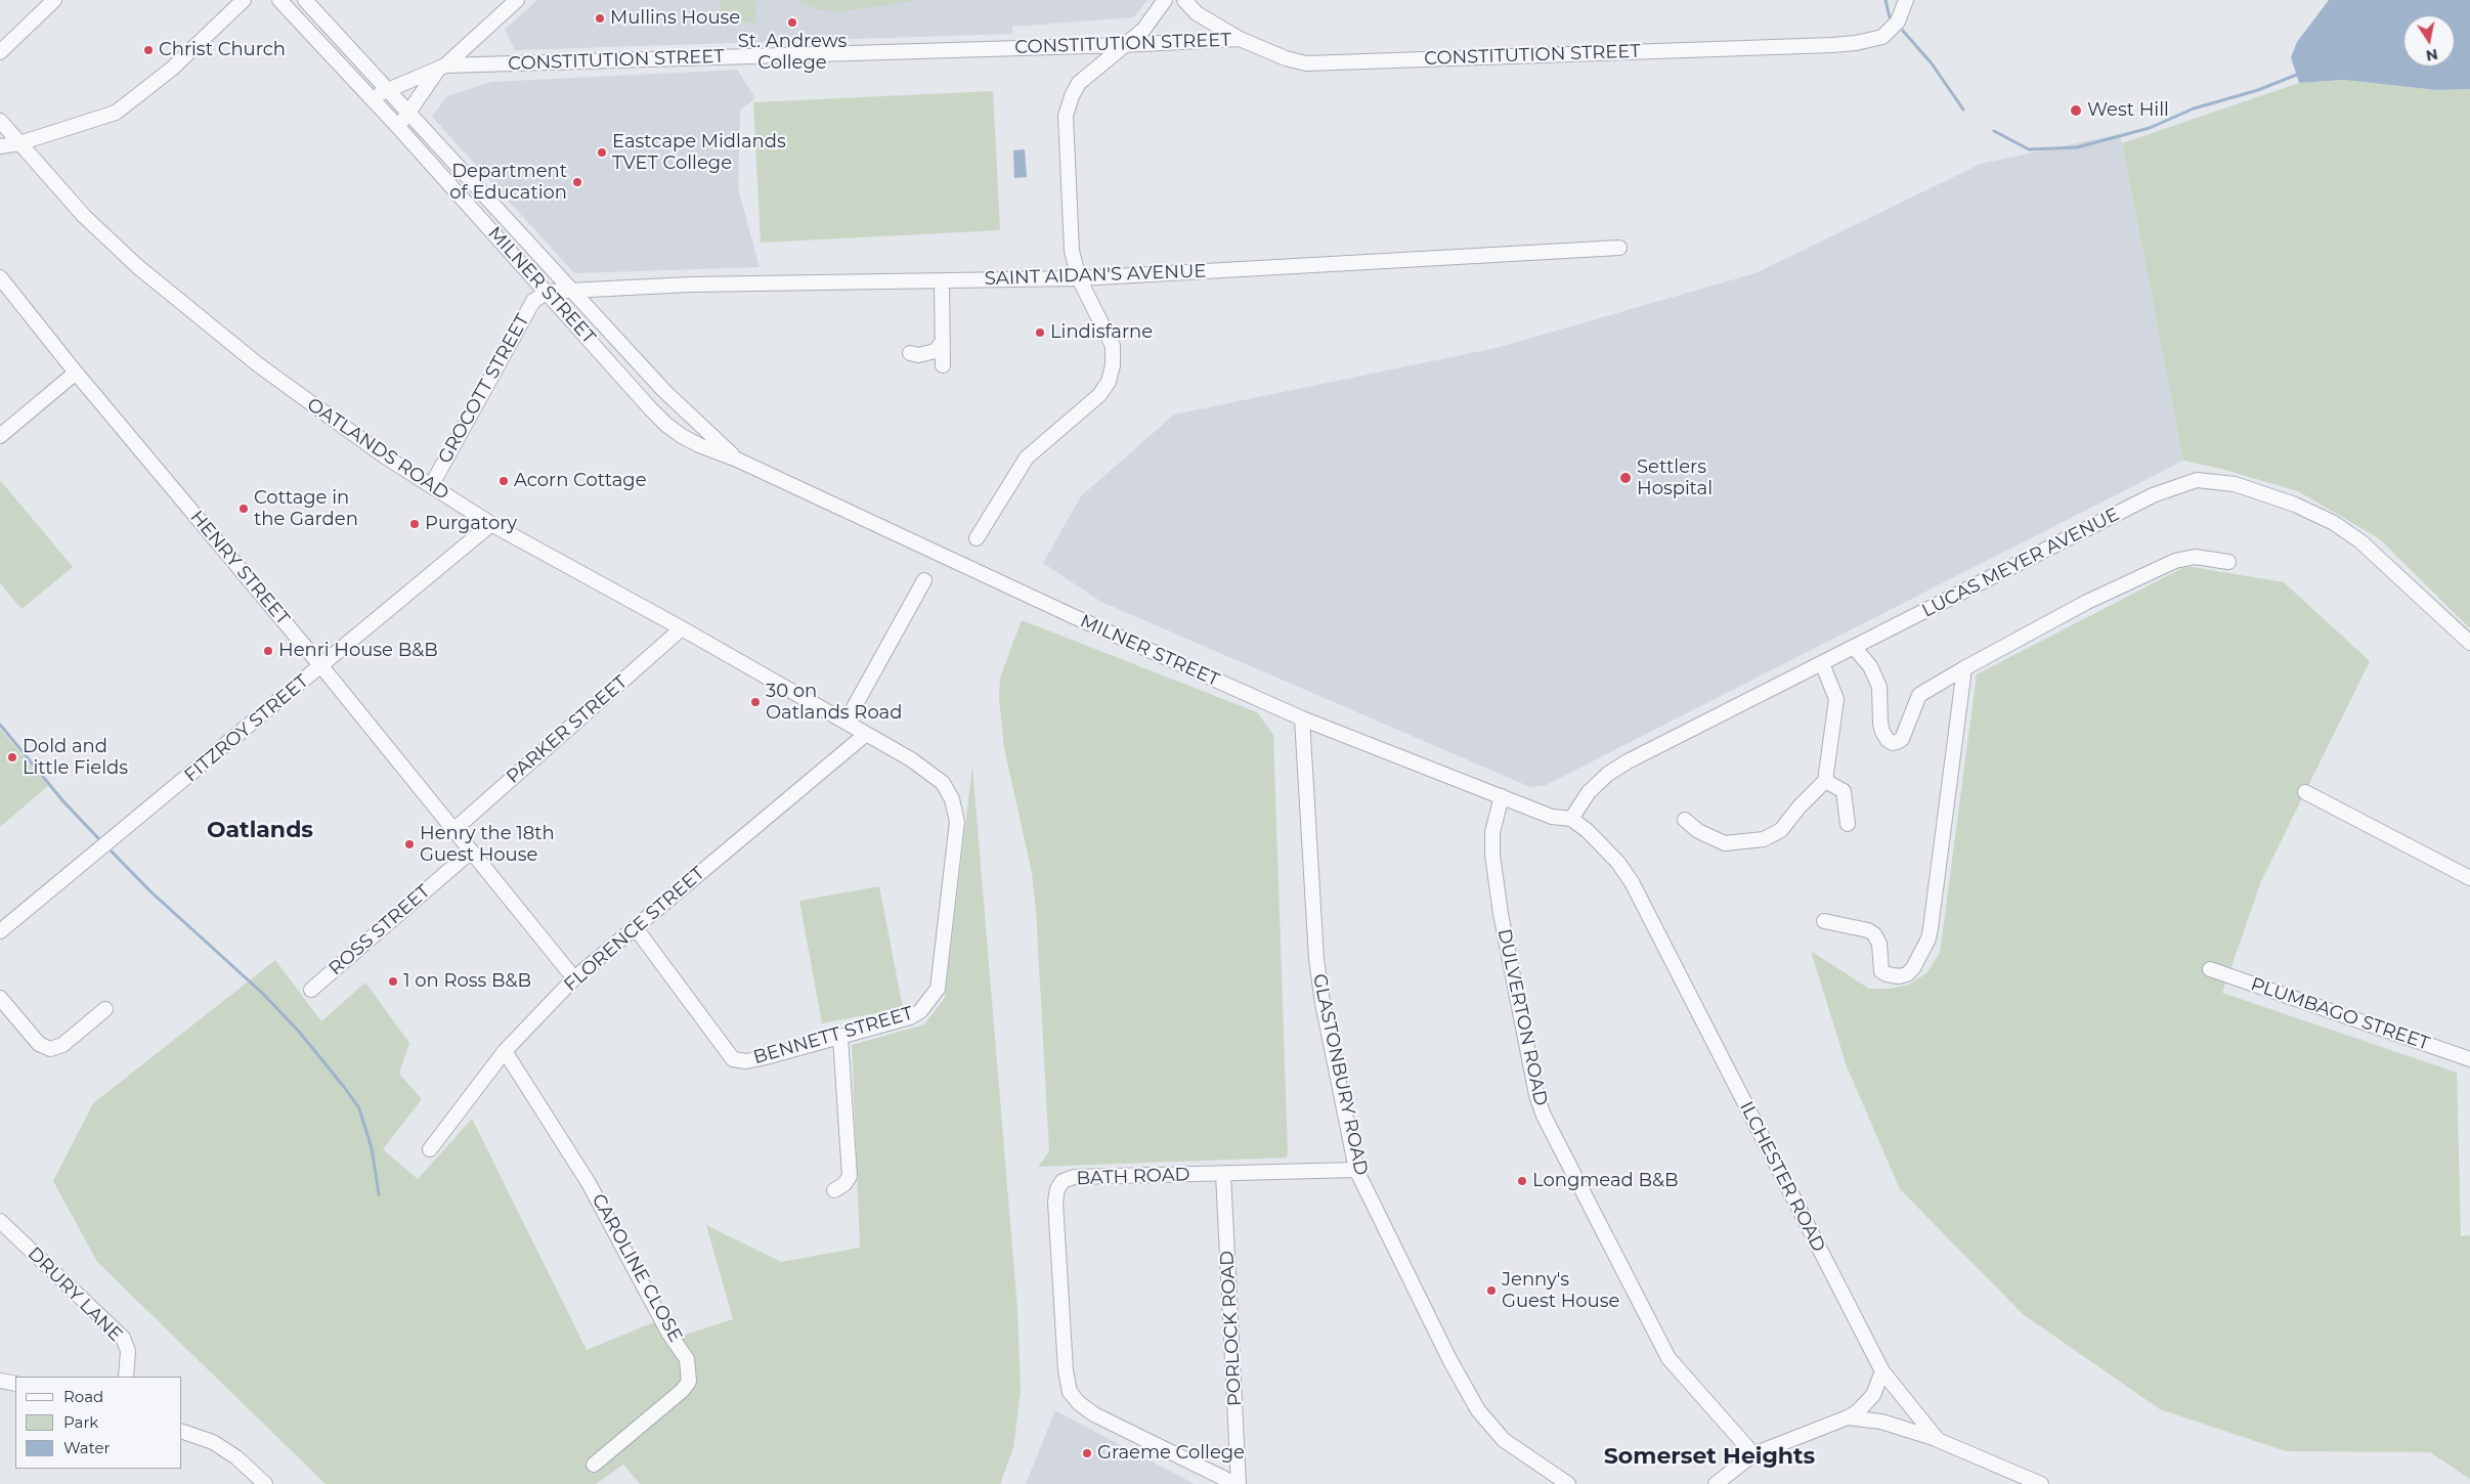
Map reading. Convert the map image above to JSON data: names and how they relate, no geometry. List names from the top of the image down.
{
  "streets": {
    "street": [
      "CONSTITUTION STREET",
      "SAINT AIDAN'S AVENUE",
      "MILNER STREET",
      "GROCOTT STREET",
      "OATLANDS ROAD",
      "LUCAS MEYER AVENUE",
      "HENRY STREET",
      "FITZROY STREET",
      "PARKER STREET",
      "FLORENCE STREET",
      "ROSS STREET",
      "PLUMBAGO STREET",
      "DULVERTON ROAD",
      "BENNETT STREET",
      "GLASTONBURY ROAD",
      "BATH ROAD",
      "ILCHESTER ROAD",
      "CAROLINE CLOSE",
      "DRURY LANE",
      "PORLOCK ROAD"
    ]
  },
  "crossings": [
    ["SAINT AIDAN'S AVENUE", "MILNER STREET"],
    ["MILNER STREET", "GROCOTT STREET"],
    ["MILNER STREET", "LUCAS MEYER AVENUE"],
    ["MILNER STREET", "DULVERTON ROAD"],
    ["MILNER STREET", "GLASTONBURY ROAD"],
    ["MILNER STREET", "ILCHESTER ROAD"],
    ["GROCOTT STREET", "OATLANDS ROAD"],
    ["OATLANDS ROAD", "FITZROY STREET"],
    ["OATLANDS ROAD", "PARKER STREET"],
    ["OATLANDS ROAD", "FLORENCE STREET"],
    ["OATLANDS ROAD", "BENNETT STREET"],
    ["LUCAS MEYER AVENUE", "ILCHESTER ROAD"],
    ["HENRY STREET", "FITZROY STREET"],
    ["HENRY STREET", "PARKER STREET"],
    ["HENRY STREET", "FLORENCE STREET"],
    ["HENRY STREET", "ROSS STREET"],
    ["FLORENCE STREET", "BENNETT STREET"],
    ["FLORENCE STREET", "CAROLINE CLOSE"],
    ["GLASTONBURY ROAD", "BATH ROAD"],
    ["BATH ROAD", "PORLOCK ROAD"]
  ],
  "districts": ["Oatlands", "Somerset Heights"],
  "places": [
    "Mullins House",
    "St. Andrews College",
    "Christ Church",
    "West Hill",
    "Eastcape Midlands TVET College",
    "Department of Education",
    "Lindisfarne",
    "Settlers Hospital",
    "Acorn Cottage",
    "Cottage in the Garden",
    "Purgatory",
    "Henri House B&B",
    "30 on Oatlands Road",
    "Dold and Little Fields",
    "Henry the 18th Guest House",
    "1 on Ross B&B",
    "Longmead B&B",
    "Jenny's Guest House",
    "Graeme College"
  ],
  "legend": ["Road", "Park", "Water"],
  "north": "bottom"
}
